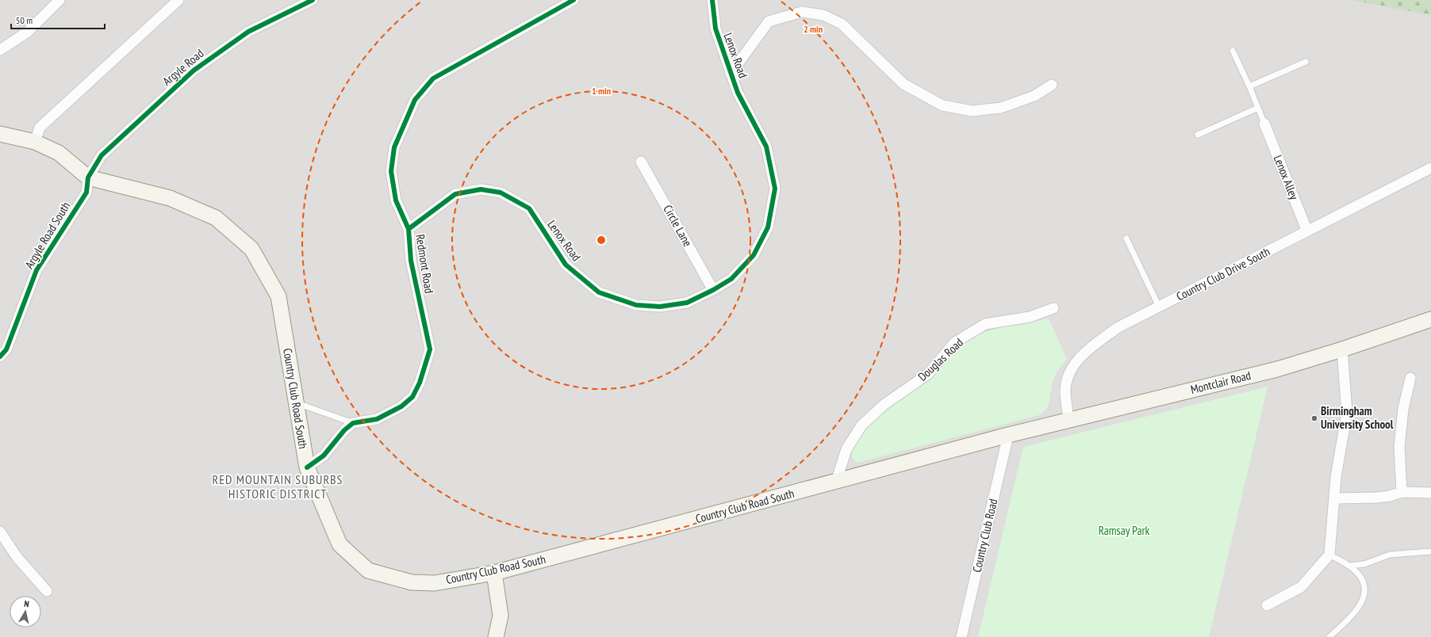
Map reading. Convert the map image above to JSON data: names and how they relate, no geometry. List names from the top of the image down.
{
  "streets": {
    "main road": ["Montclair Road", "Country Club Road South"],
    "street": [
      "Lenox Road",
      "Argyle Road",
      "Lenox Alley",
      "Circle Lane",
      "Argyle Road South",
      "Redmont Road",
      "Country Club Drive South",
      "Douglas Road",
      "Country Club Road"
    ]
  },
  "crossings": [
    ["Lenox Road", "Circle Lane"],
    ["Lenox Road", "Redmont Road"],
    ["Argyle Road", "Argyle Road South"],
    ["Argyle Road", "Country Club Road South"],
    ["Lenox Alley", "Country Club Drive South"],
    ["Argyle Road South", "Country Club Road South"],
    ["Redmont Road", "Country Club Road South"],
    ["Country Club Drive South", "Montclair Road"],
    ["Douglas Road", "Country Club Road South"],
    ["Montclair Road", "Country Club Road South"],
    ["Montclair Road", "Country Club Road"],
    ["Country Club Road South", "Country Club Road"]
  ],
  "districts": ["RED MOUNTAIN SUBURBS HISTORIC DISTRICT"],
  "parks": ["Ramsay Park"],
  "places": ["Birmingham University School"],
  "scale_bar": "50 m",
  "north": "top",
  "rings": ["2 min", "1 min"]
}
